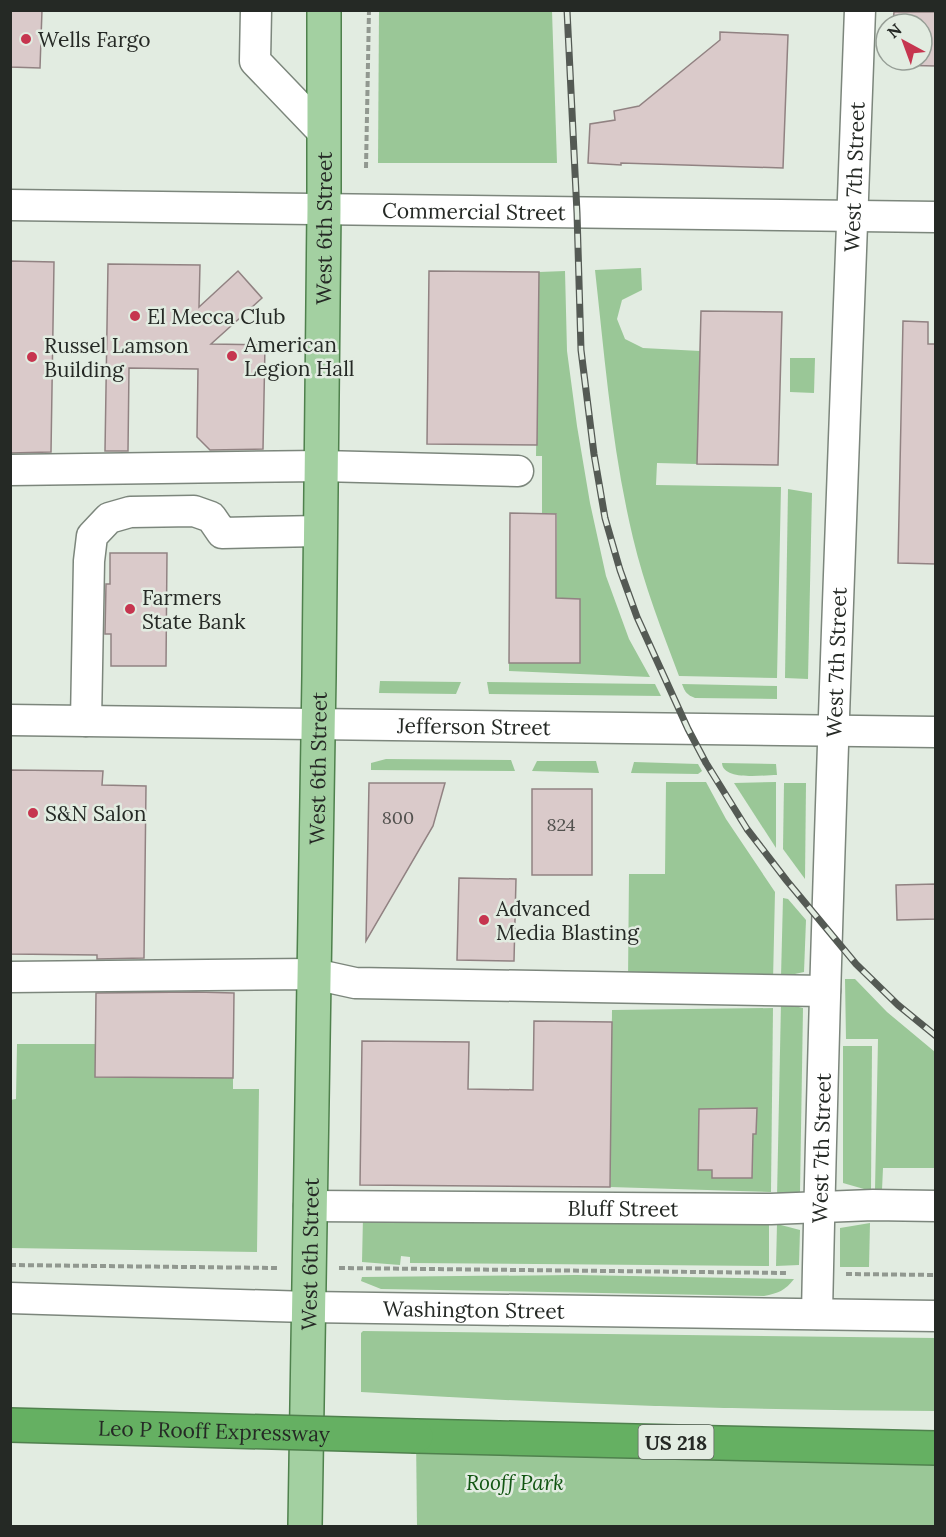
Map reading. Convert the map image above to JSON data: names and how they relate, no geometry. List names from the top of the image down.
{
  "streets": {
    "highway": ["Leo P Rooff Expressway", "US 218"],
    "main road": ["West 6th Street"],
    "street": [
      "West 7th Street",
      "Commercial Street",
      "Jefferson Street",
      "Bluff Street",
      "Washington Street"
    ]
  },
  "crossings": [
    ["West 7th Street", "Commercial Street"],
    ["West 7th Street", "Jefferson Street"],
    ["West 7th Street", "Bluff Street"],
    ["West 7th Street", "Washington Street"],
    ["Commercial Street", "West 6th Street"],
    ["West 6th Street", "Jefferson Street"],
    ["West 6th Street", "Bluff Street"],
    ["West 6th Street", "Washington Street"]
  ],
  "parks": ["Rooff Park"],
  "places": [
    "Wells Fargo",
    "El Mecca Club",
    "American Legion Hall",
    "Russel Lamson Building",
    "Farmers State Bank",
    "S&N Salon",
    "Advanced Media Blasting"
  ],
  "house_numbers": ["800", "824"],
  "north": "top left"
}
